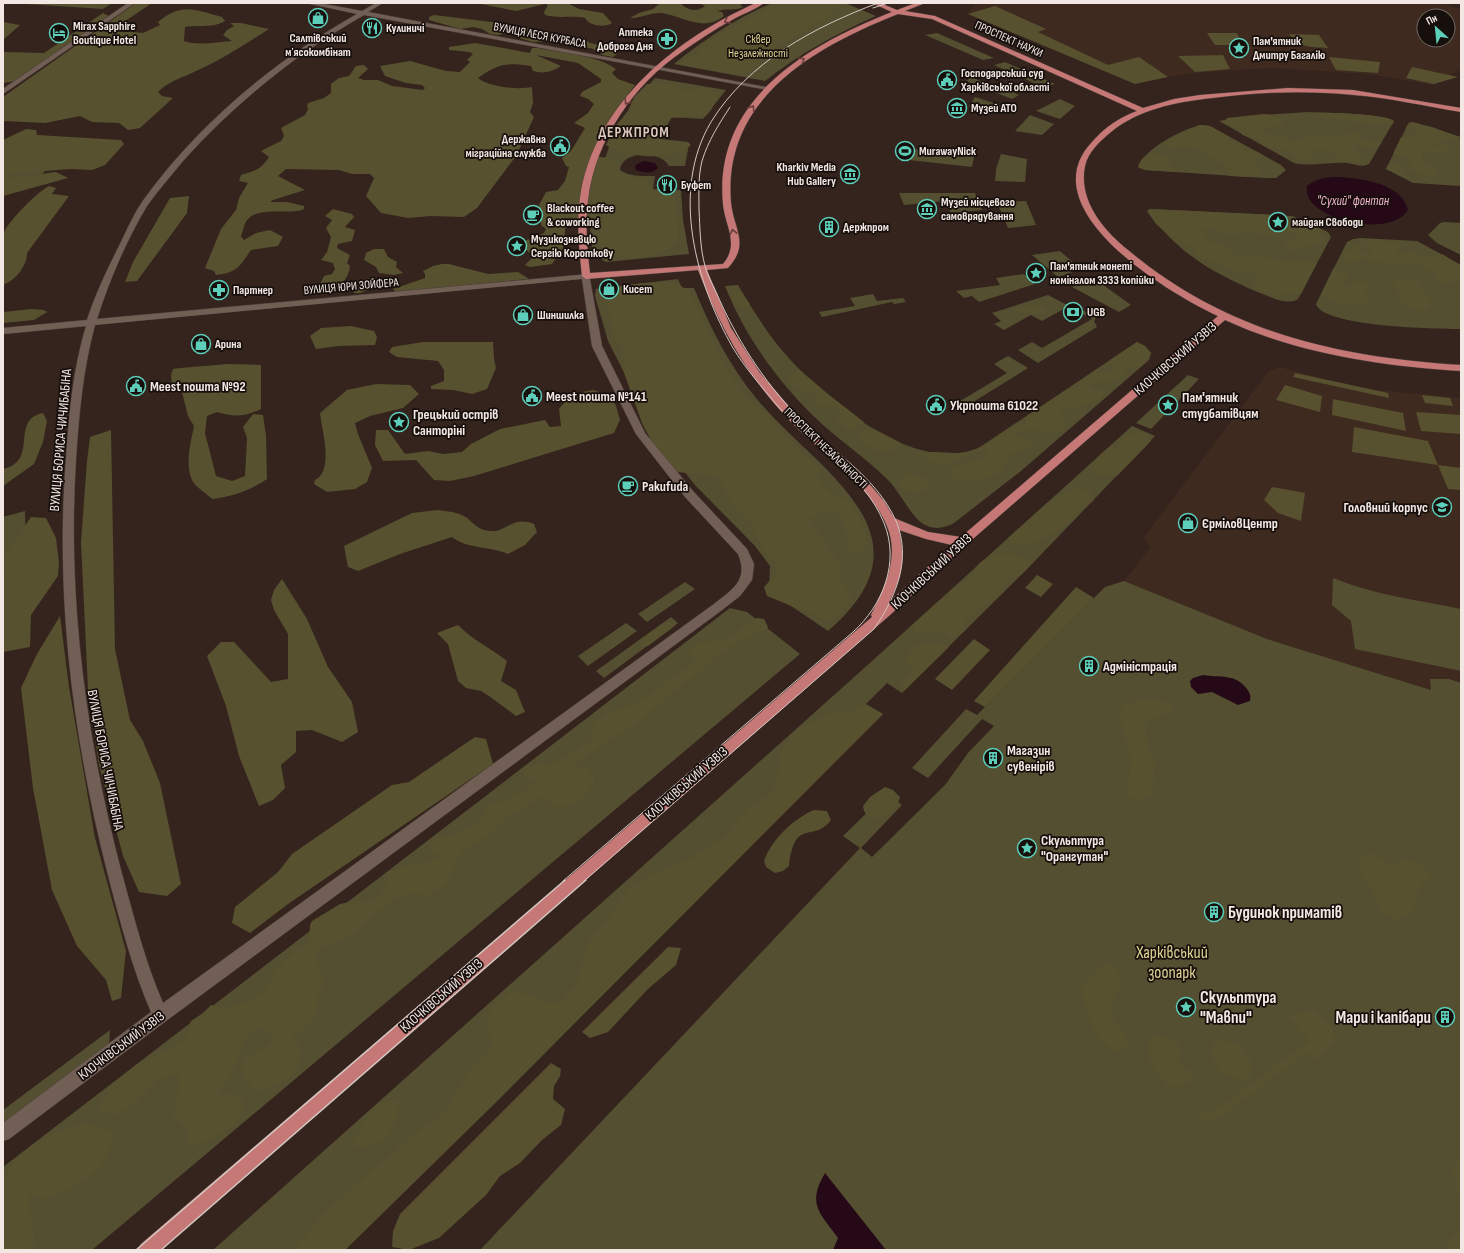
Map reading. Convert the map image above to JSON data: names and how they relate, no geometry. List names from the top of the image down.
{
  "streets": {
    "main road": [
      "ПРОСПЕКТ НАУКИ",
      "ВУЛИЦЯ ЮРИ ЗОЙФЕРА",
      "КЛОЧКІВСЬКИЙ УЗВІЗ",
      "ПРОСПЕКТ НЕЗАЛЕЖНОСТІ"
    ],
    "street": ["ВУЛИЦЯ ЛЕСЯ КУРБАСА", "ВУЛИЦЯ БОРИСА ЧИЧИБАБІНА"]
  },
  "crossings": [
    ["ВУЛИЦЯ ЛЕСЯ КУРБАСА", "ВУЛИЦЯ БОРИСА ЧИЧИБАБІНА"],
    ["ВУЛИЦЯ ЮРИ ЗОЙФЕРА", "КЛОЧКІВСЬКИЙ УЗВІЗ"],
    ["ВУЛИЦЯ ЮРИ ЗОЙФЕРА", "ВУЛИЦЯ БОРИСА ЧИЧИБАБІНА"],
    ["ВУЛИЦЯ ЮРИ ЗОЙФЕРА", "ПРОСПЕКТ НЕЗАЛЕЖНОСТІ"],
    ["КЛОЧКІВСЬКИЙ УЗВІЗ", "ВУЛИЦЯ БОРИСА ЧИЧИБАБІНА"],
    ["КЛОЧКІВСЬКИЙ УЗВІЗ", "ПРОСПЕКТ НЕЗАЛЕЖНОСТІ"]
  ],
  "districts": ["ДЕРЖПРОМ"],
  "water": ["\"Сухий\" фонтан"],
  "parks": ["Сквер Незалежності", "Харківський зоопарк"],
  "places": {
    "shop": [
      "Салтівський мʼясокомбінат",
      "Кисет",
      "Шиншилка",
      "Арина",
      "ЄрміловЦентр"
    ],
    "restaurant": ["Кулиничі", "Буфет"],
    "hotel": ["Mirax Sapphire Boutique Hotel"],
    "pharmacy": ["Аптека Доброго Дня", "Партнер"],
    "place": [
      "Пам'ятник Дмитру Багалію",
      "майдан Свободи",
      "Музикознавцю Сергію Короткову",
      "Пам'ятник монеті номіналом 3333 копійки",
      "Пам'ятник студбатівцям",
      "Грецький острів Санторіні",
      "Скульптура \"Орангутан\"",
      "Скульптура \"Мавпи\""
    ],
    "public building": [
      "Господарський суд Харківської області",
      "Державна міграційна служба",
      "Meest пошта №92",
      "Meest пошта №141",
      "Укрпошта 61022"
    ],
    "museum": ["Музей АТО", "Kharkiv Media Hub Gallery", "Музей місцевого самоврядування"],
    "sports": ["MurawayNick"],
    "cafe": ["Blackout coffee & coworking", "Pakufuda"],
    "building": [
      "Держпром",
      "Адміністрація",
      "Магазин сувенірів",
      "Будинок приматів",
      "Мари і капібари"
    ],
    "bank": ["UGB"],
    "school or university": ["Головний корпус"]
  },
  "north": "top left"
}
